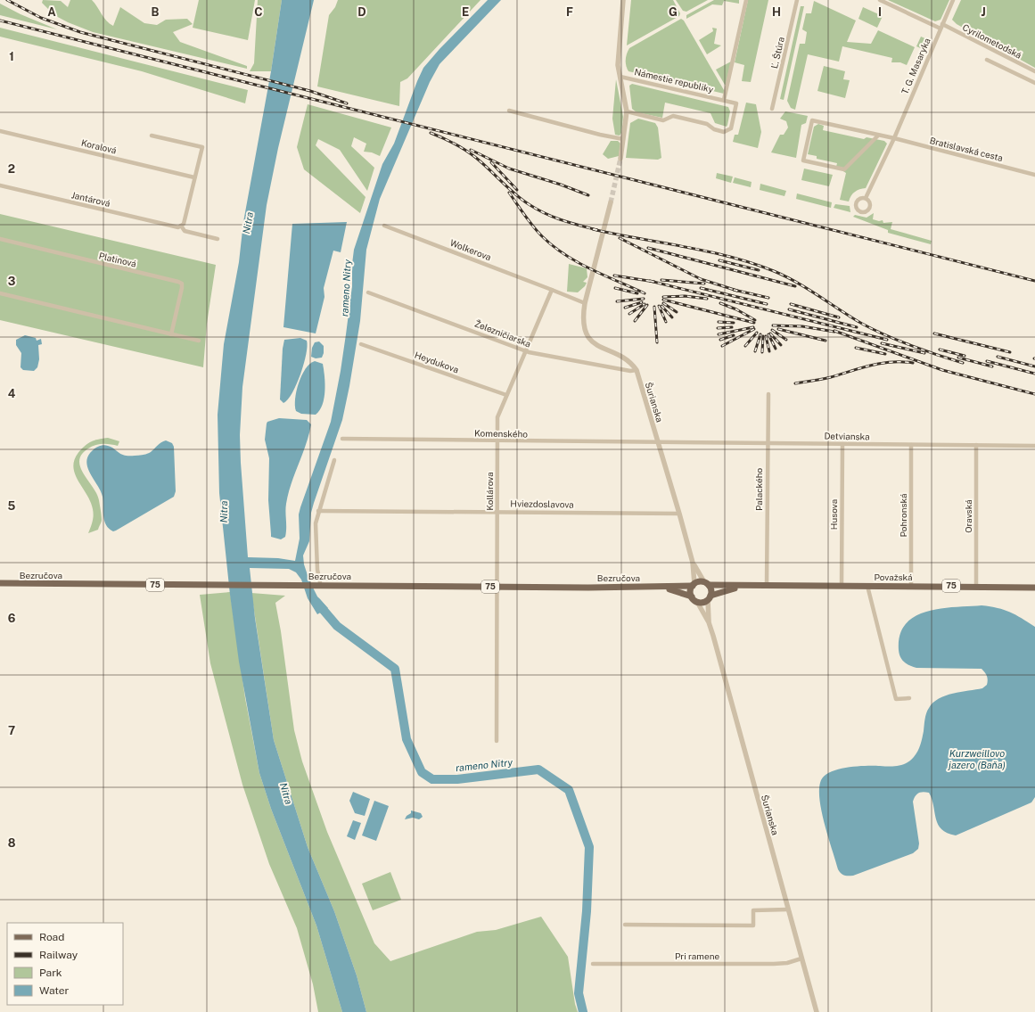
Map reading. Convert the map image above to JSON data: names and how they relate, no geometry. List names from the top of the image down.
{
  "streets": {
    "main road": ["Bezručova", "Považská", "75"],
    "street": [
      "Cyrilometodská",
      "Ľ. Štúra",
      "T. G. Masaryka",
      "Námestie republiky",
      "Koralová",
      "Bratislavská cesta",
      "Jantárová",
      "Wolkerova",
      "Platinová",
      "Železničiarska",
      "Heydukova",
      "Šurianska",
      "Komenského",
      "Detvianska",
      "Palackého",
      "Kollárova",
      "Hviezdoslavova",
      "Husova",
      "Pohronská",
      "Oravská",
      "Pri ramene"
    ]
  },
  "crossings": [
    ["Cyrilometodská", "T. G. Masaryka"],
    ["T. G. Masaryka", "Bratislavská cesta"],
    ["Wolkerova", "Kollárova"],
    ["Železničiarska", "Šurianska"],
    ["Železničiarska", "Kollárova"],
    ["Heydukova", "Kollárova"],
    ["Šurianska", "Komenského"],
    ["Šurianska", "Detvianska"],
    ["Šurianska", "Hviezdoslavova"],
    ["Šurianska", "Bezručova"],
    ["Šurianska", "Považská"],
    ["Šurianska", "75"],
    ["Šurianska", "Pri ramene"],
    ["Komenského", "Detvianska"],
    ["Komenského", "Kollárova"],
    ["Detvianska", "Palackého"],
    ["Detvianska", "Husova"],
    ["Detvianska", "Pohronská"],
    ["Detvianska", "Oravská"],
    ["Palackého", "Považská"],
    ["Kollárova", "Hviezdoslavova"],
    ["Kollárova", "Bezručova"],
    ["Husova", "Považská"],
    ["Pohronská", "Považská"],
    ["Oravská", "Považská"],
    ["Bezručova", "Považská"],
    ["Bezručova", "75"],
    ["Považská", "75"]
  ],
  "water": ["Nitra", "rameno Nitry", "Kurzweillovo jazero (Baňa)"],
  "legend": [
    "Road",
    "Railway",
    "Park",
    "Water"
  ],
  "grid": {
    "columns": [
      "A",
      "B",
      "C",
      "D",
      "E",
      "F",
      "G",
      "H",
      "I",
      "J"
    ],
    "rows": [
      "1",
      "2",
      "3",
      "4",
      "5",
      "6",
      "7",
      "8"
    ]
  }
}
